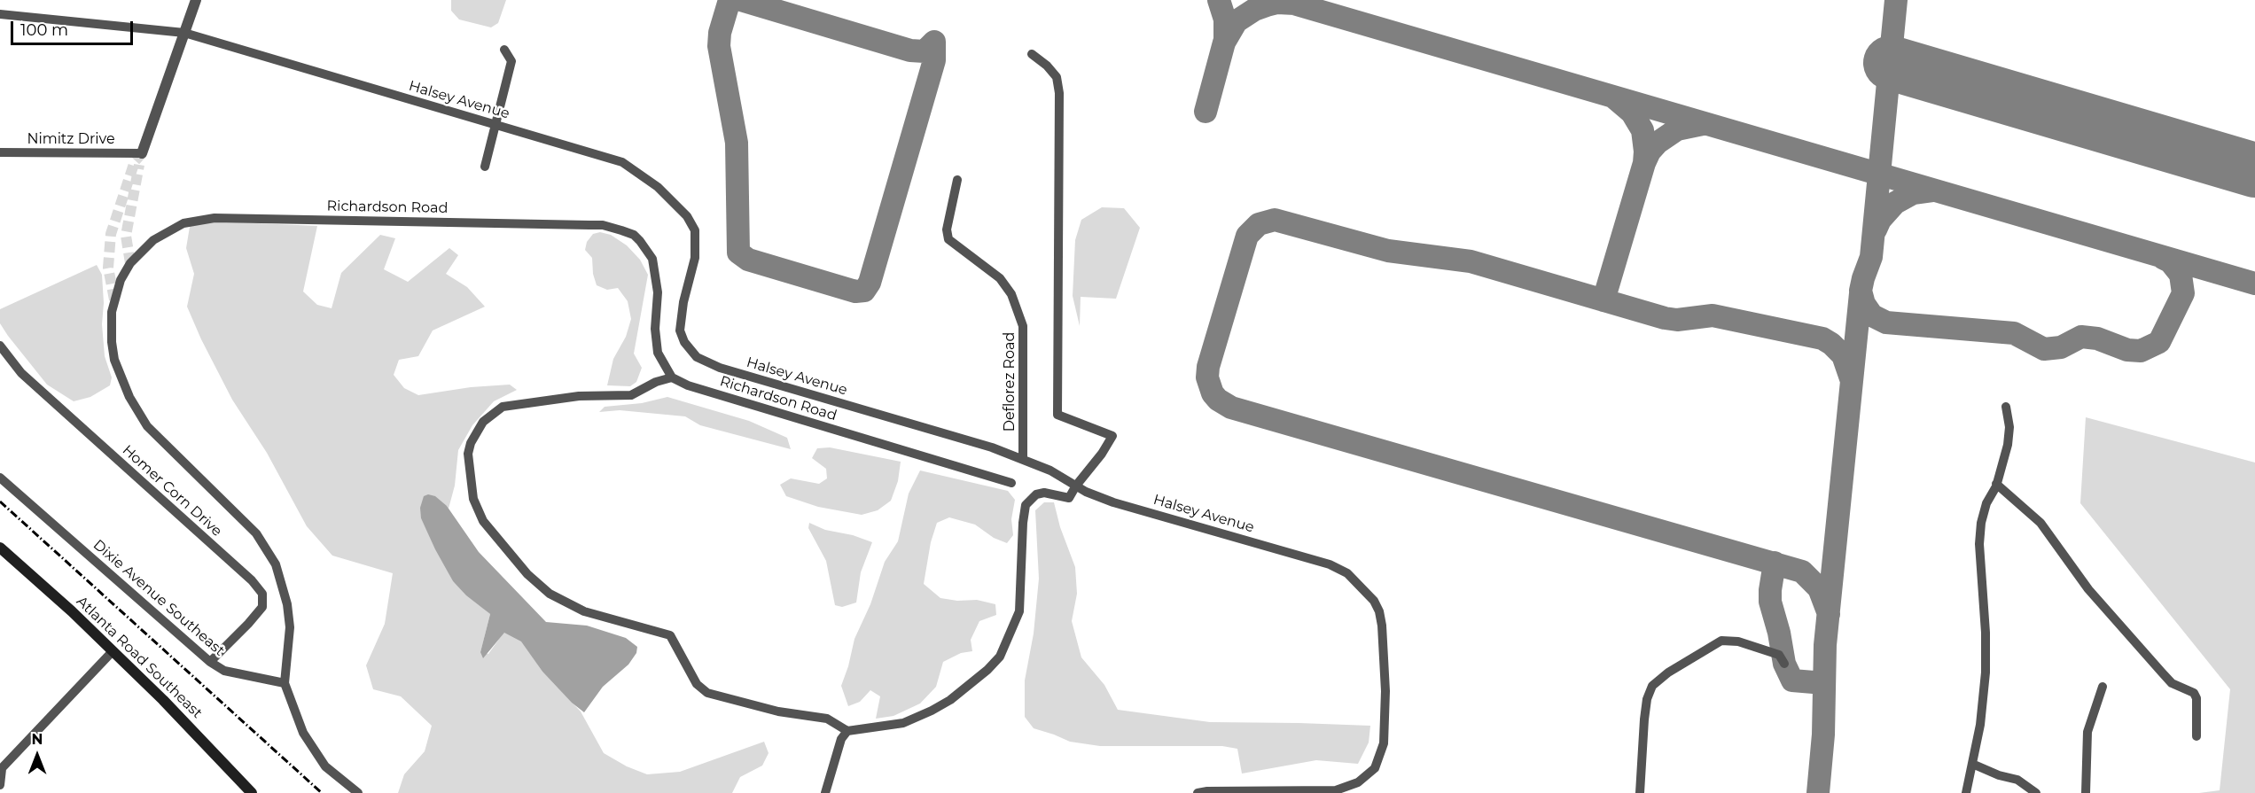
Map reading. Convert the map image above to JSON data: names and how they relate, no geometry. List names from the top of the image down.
{
  "streets": {
    "main road": ["Atlanta Road Southeast"],
    "street": [
      "Halsey Avenue",
      "Nimitz Drive",
      "Richardson Road",
      "Deflorez Road",
      "Homer Corn Drive",
      "Dixie Avenue Southeast"
    ]
  },
  "crossings": [
    ["Halsey Avenue", "Deflorez Road"],
    ["Richardson Road", "Dixie Avenue Southeast"],
    ["Homer Corn Drive", "Dixie Avenue Southeast"]
  ],
  "scale_bar": "100 m",
  "north": "top"
}
